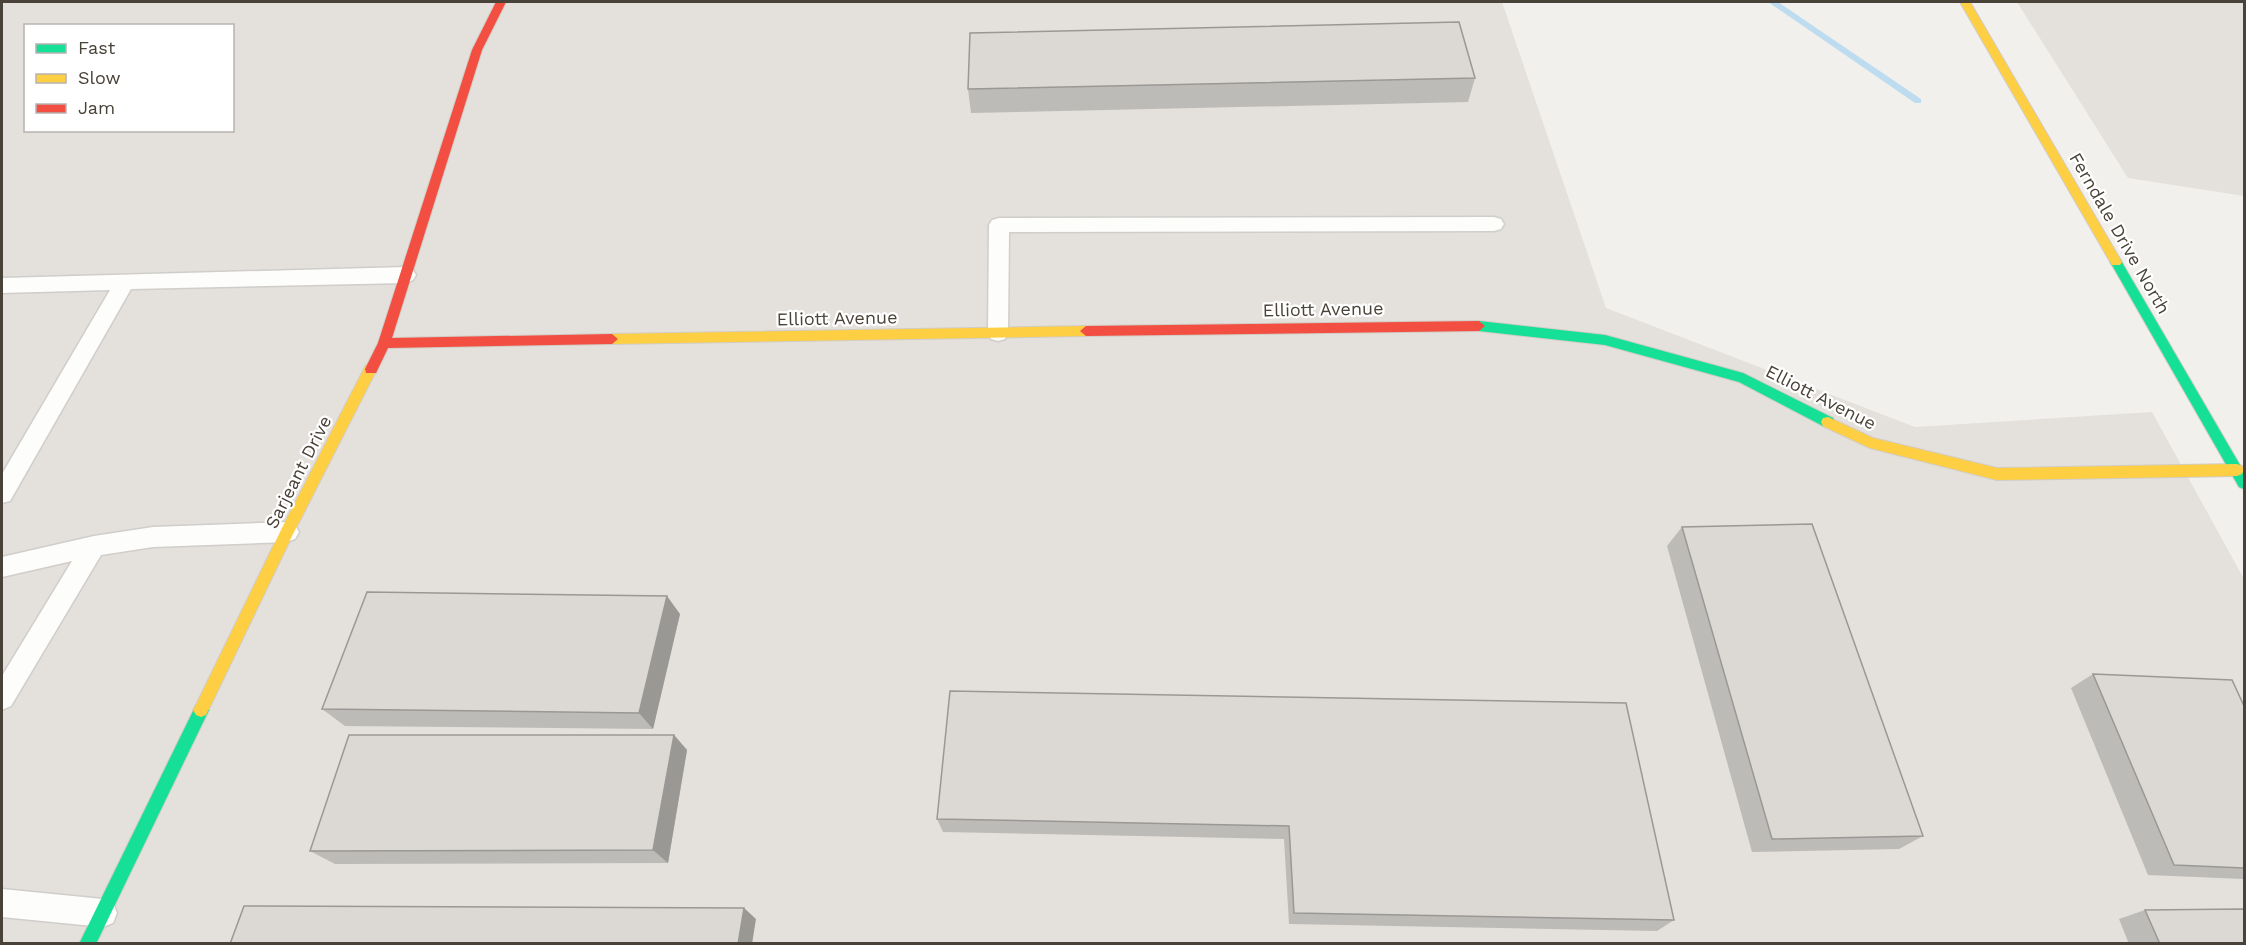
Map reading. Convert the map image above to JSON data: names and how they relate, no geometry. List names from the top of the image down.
{
  "streets": {
    "street": ["Ferndale Drive North", "Elliott Avenue", "Sarjeant Drive"]
  },
  "crossings": [
    ["Ferndale Drive North", "Elliott Avenue"],
    ["Elliott Avenue", "Sarjeant Drive"]
  ],
  "legend": ["Fast", "Slow", "Jam"]
}
